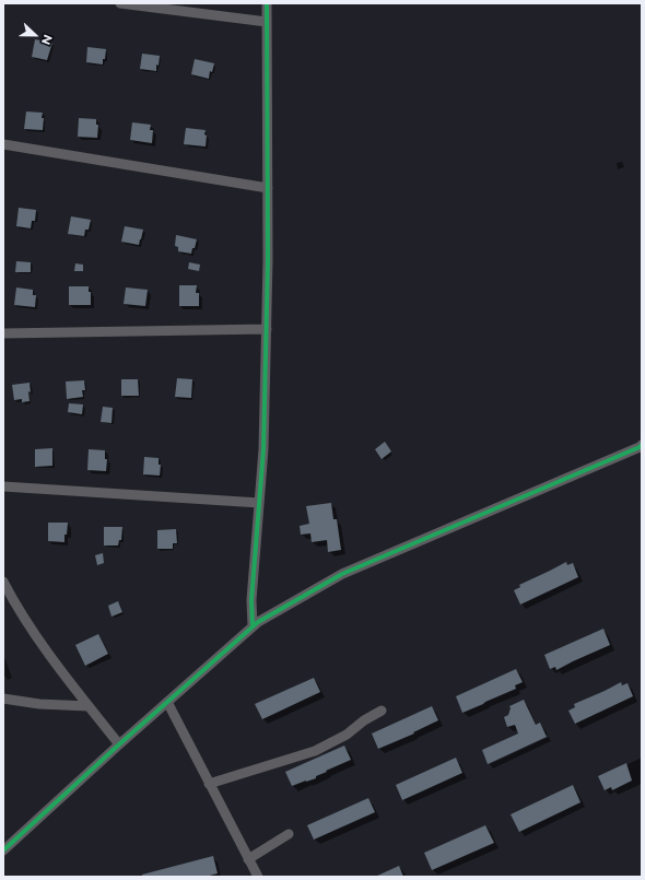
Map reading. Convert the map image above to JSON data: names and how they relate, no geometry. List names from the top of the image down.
{
  "north": "right"
}
